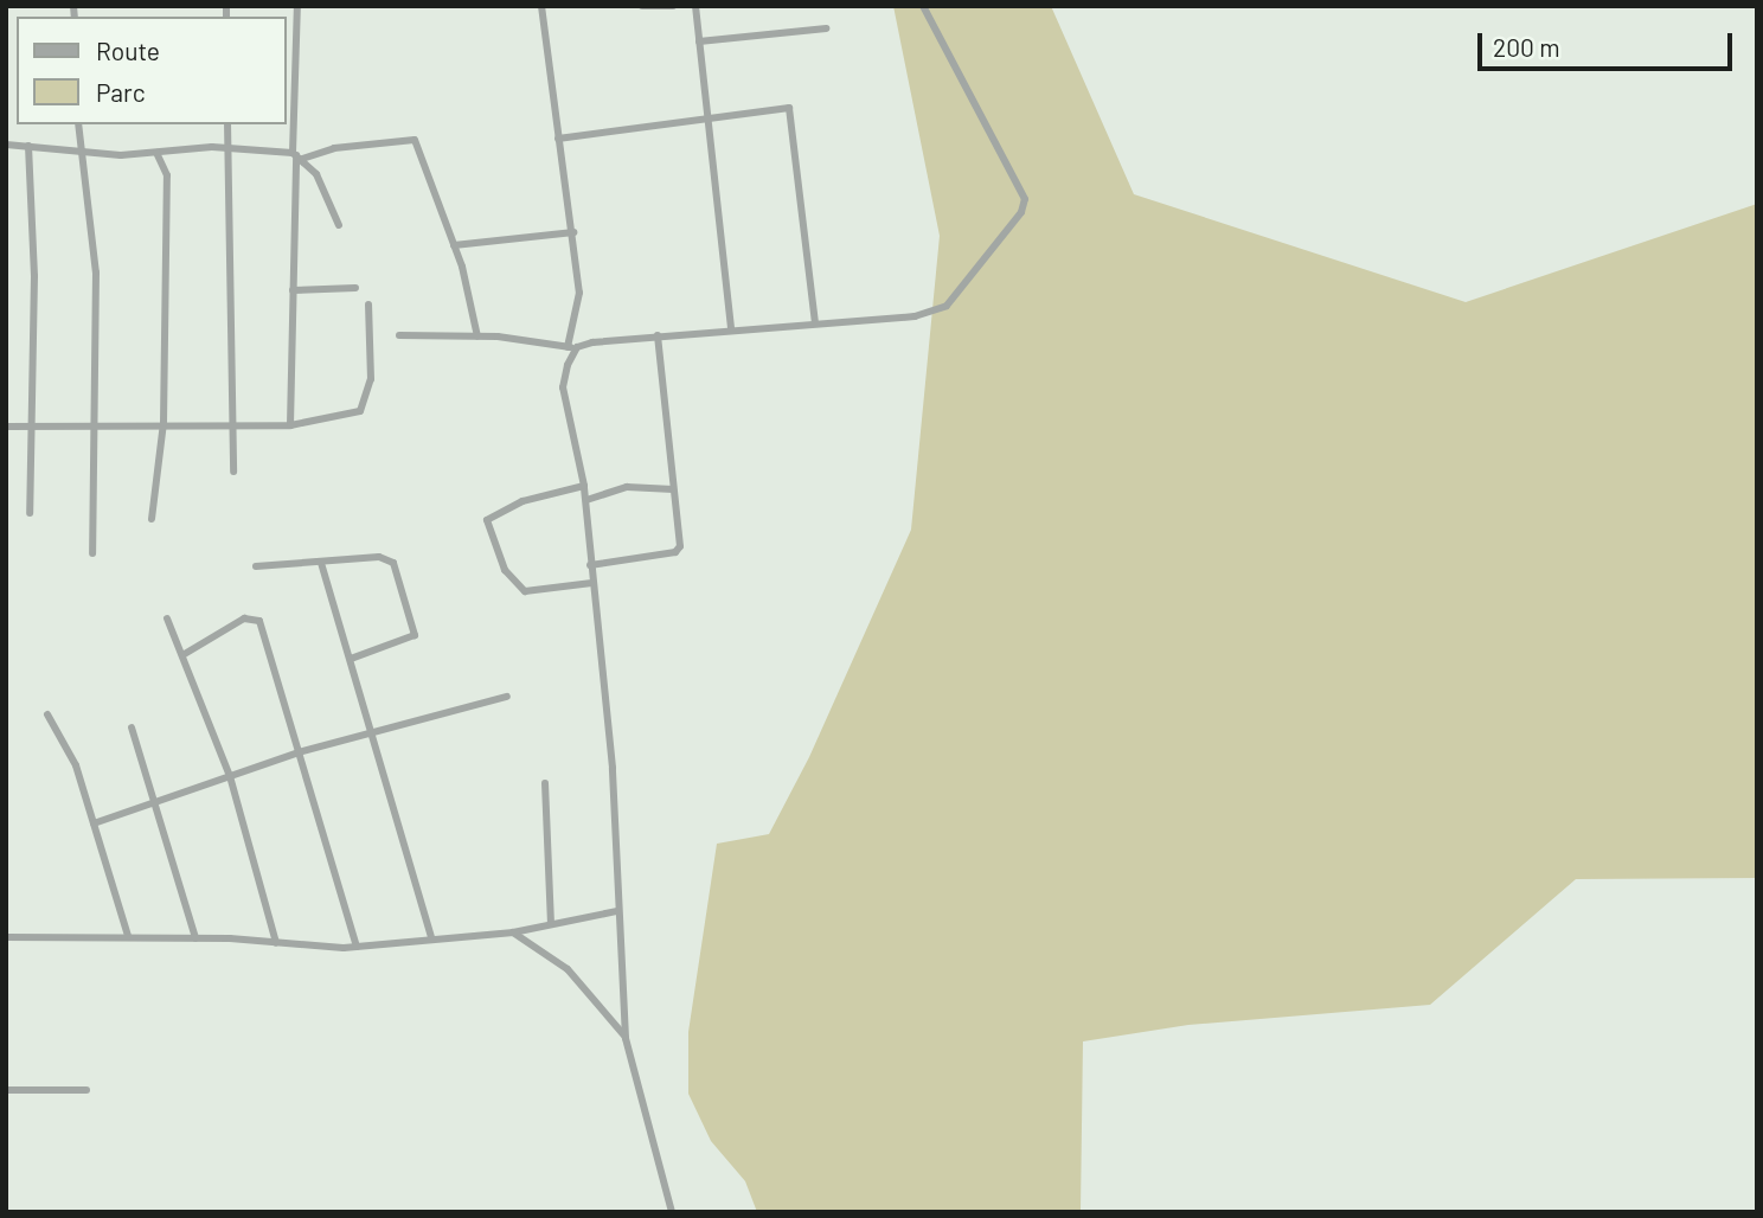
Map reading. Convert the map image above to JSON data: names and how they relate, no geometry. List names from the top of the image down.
{
  "legend": ["Route", "Parc"],
  "scale_bar": "200 m"
}
